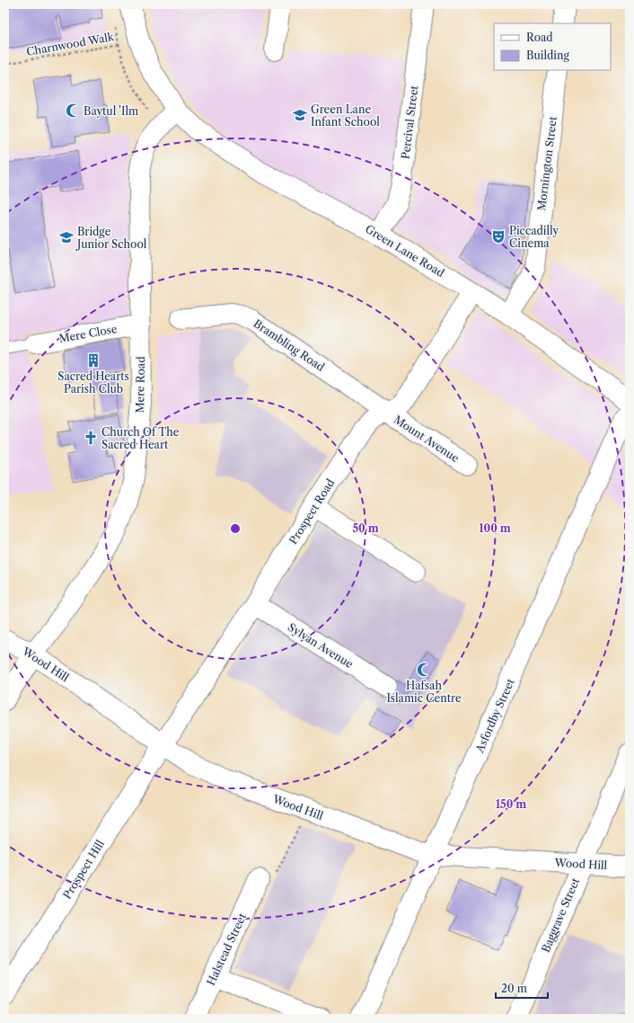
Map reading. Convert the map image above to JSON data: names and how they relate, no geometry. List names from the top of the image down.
{
  "streets": {
    "street": [
      "Percival Street",
      "Mornington Street",
      "Green Lane Road",
      "Mere Close",
      "Brambling Road",
      "Mere Road",
      "Mount Avenue",
      "Prospect Road",
      "Sylvan Avenue",
      "Wood Hill",
      "Asfordby Street",
      "Prospect Hill",
      "Baggrave Street",
      "Halstead Street"
    ],
    "path": ["Charnwood Walk"]
  },
  "crossings": [
    ["Charnwood Walk", "Green Lane Road"],
    ["Percival Street", "Green Lane Road"],
    ["Mornington Street", "Green Lane Road"],
    ["Green Lane Road", "Mere Road"],
    ["Green Lane Road", "Prospect Road"],
    ["Mere Close", "Mere Road"],
    ["Brambling Road", "Mount Avenue"],
    ["Brambling Road", "Prospect Road"],
    ["Mere Road", "Wood Hill"],
    ["Mount Avenue", "Prospect Road"],
    ["Prospect Road", "Sylvan Avenue"],
    ["Prospect Road", "Wood Hill"],
    ["Prospect Road", "Prospect Hill"],
    ["Wood Hill", "Asfordby Street"],
    ["Wood Hill", "Prospect Hill"],
    ["Wood Hill", "Baggrave Street"]
  ],
  "places": {
    "mosque": ["Baytul 'Ilm", "Hafsah Islamic Centre"],
    "school or university": ["Green Lane Infant School", "Bridge Junior School"],
    "theatre": ["Piccadilly Cinema"],
    "building": ["Sacred Hearts Parish Club"],
    "church": ["Church Of The Sacred Heart"]
  },
  "legend": ["Road", "Building"],
  "scale_bar": "20 m",
  "rings": ["50 m", "100 m", "150 m"]
}
